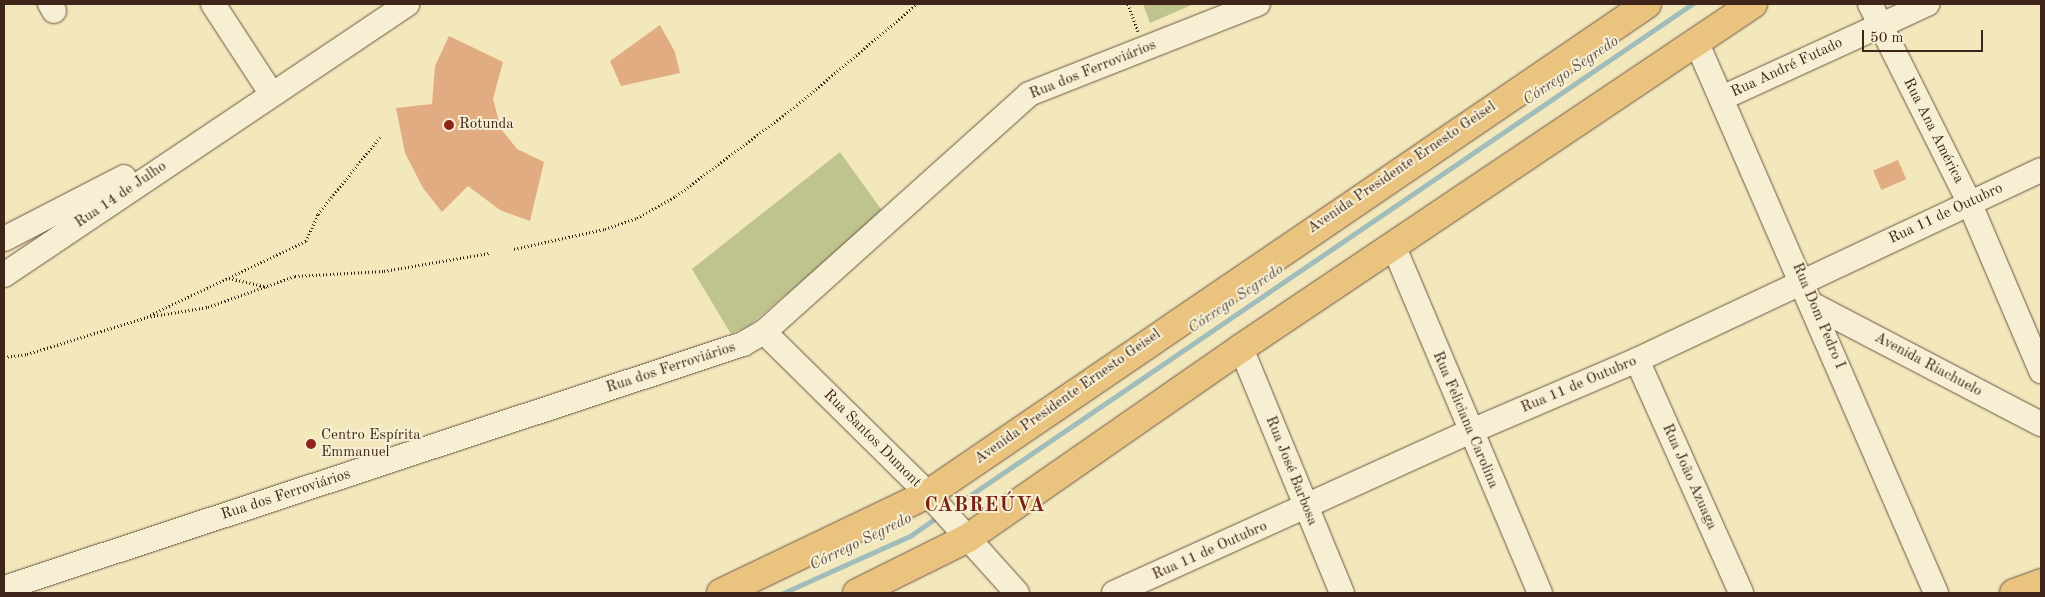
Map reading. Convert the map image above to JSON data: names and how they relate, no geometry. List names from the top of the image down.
{
  "streets": {
    "main road": ["Avenida Presidente Ernesto Geisel"],
    "street": [
      "Rua André Futado",
      "Rua dos Ferroviários",
      "Rua Ana América",
      "Rua 14 de Julho",
      "Rua 11 de Outubro",
      "Rua Dom Pedro I",
      "Avenida Riachuelo",
      "Rua Feliciana Carolina",
      "Rua Santos Dumont",
      "Rua José Barbosa",
      "Rua João Azuaga"
    ]
  },
  "crossings": [
    ["Rua André Futado", "Rua Ana América"],
    ["Rua André Futado", "Rua Dom Pedro I"],
    ["Rua dos Ferroviários", "Rua Santos Dumont"],
    ["Rua Ana América", "Rua 11 de Outubro"],
    ["Avenida Presidente Ernesto Geisel", "Rua Santos Dumont"],
    ["Rua 11 de Outubro", "Rua Dom Pedro I"],
    ["Rua 11 de Outubro", "Rua Feliciana Carolina"],
    ["Rua 11 de Outubro", "Rua José Barbosa"],
    ["Rua 11 de Outubro", "Rua João Azuaga"],
    ["Rua Dom Pedro I", "Avenida Riachuelo"]
  ],
  "districts": ["CABREÚVA"],
  "water": ["Córrego Segredo"],
  "places": ["Rotunda", "Centro Espírita Emmanuel"],
  "scale_bar": "50 m"
}
